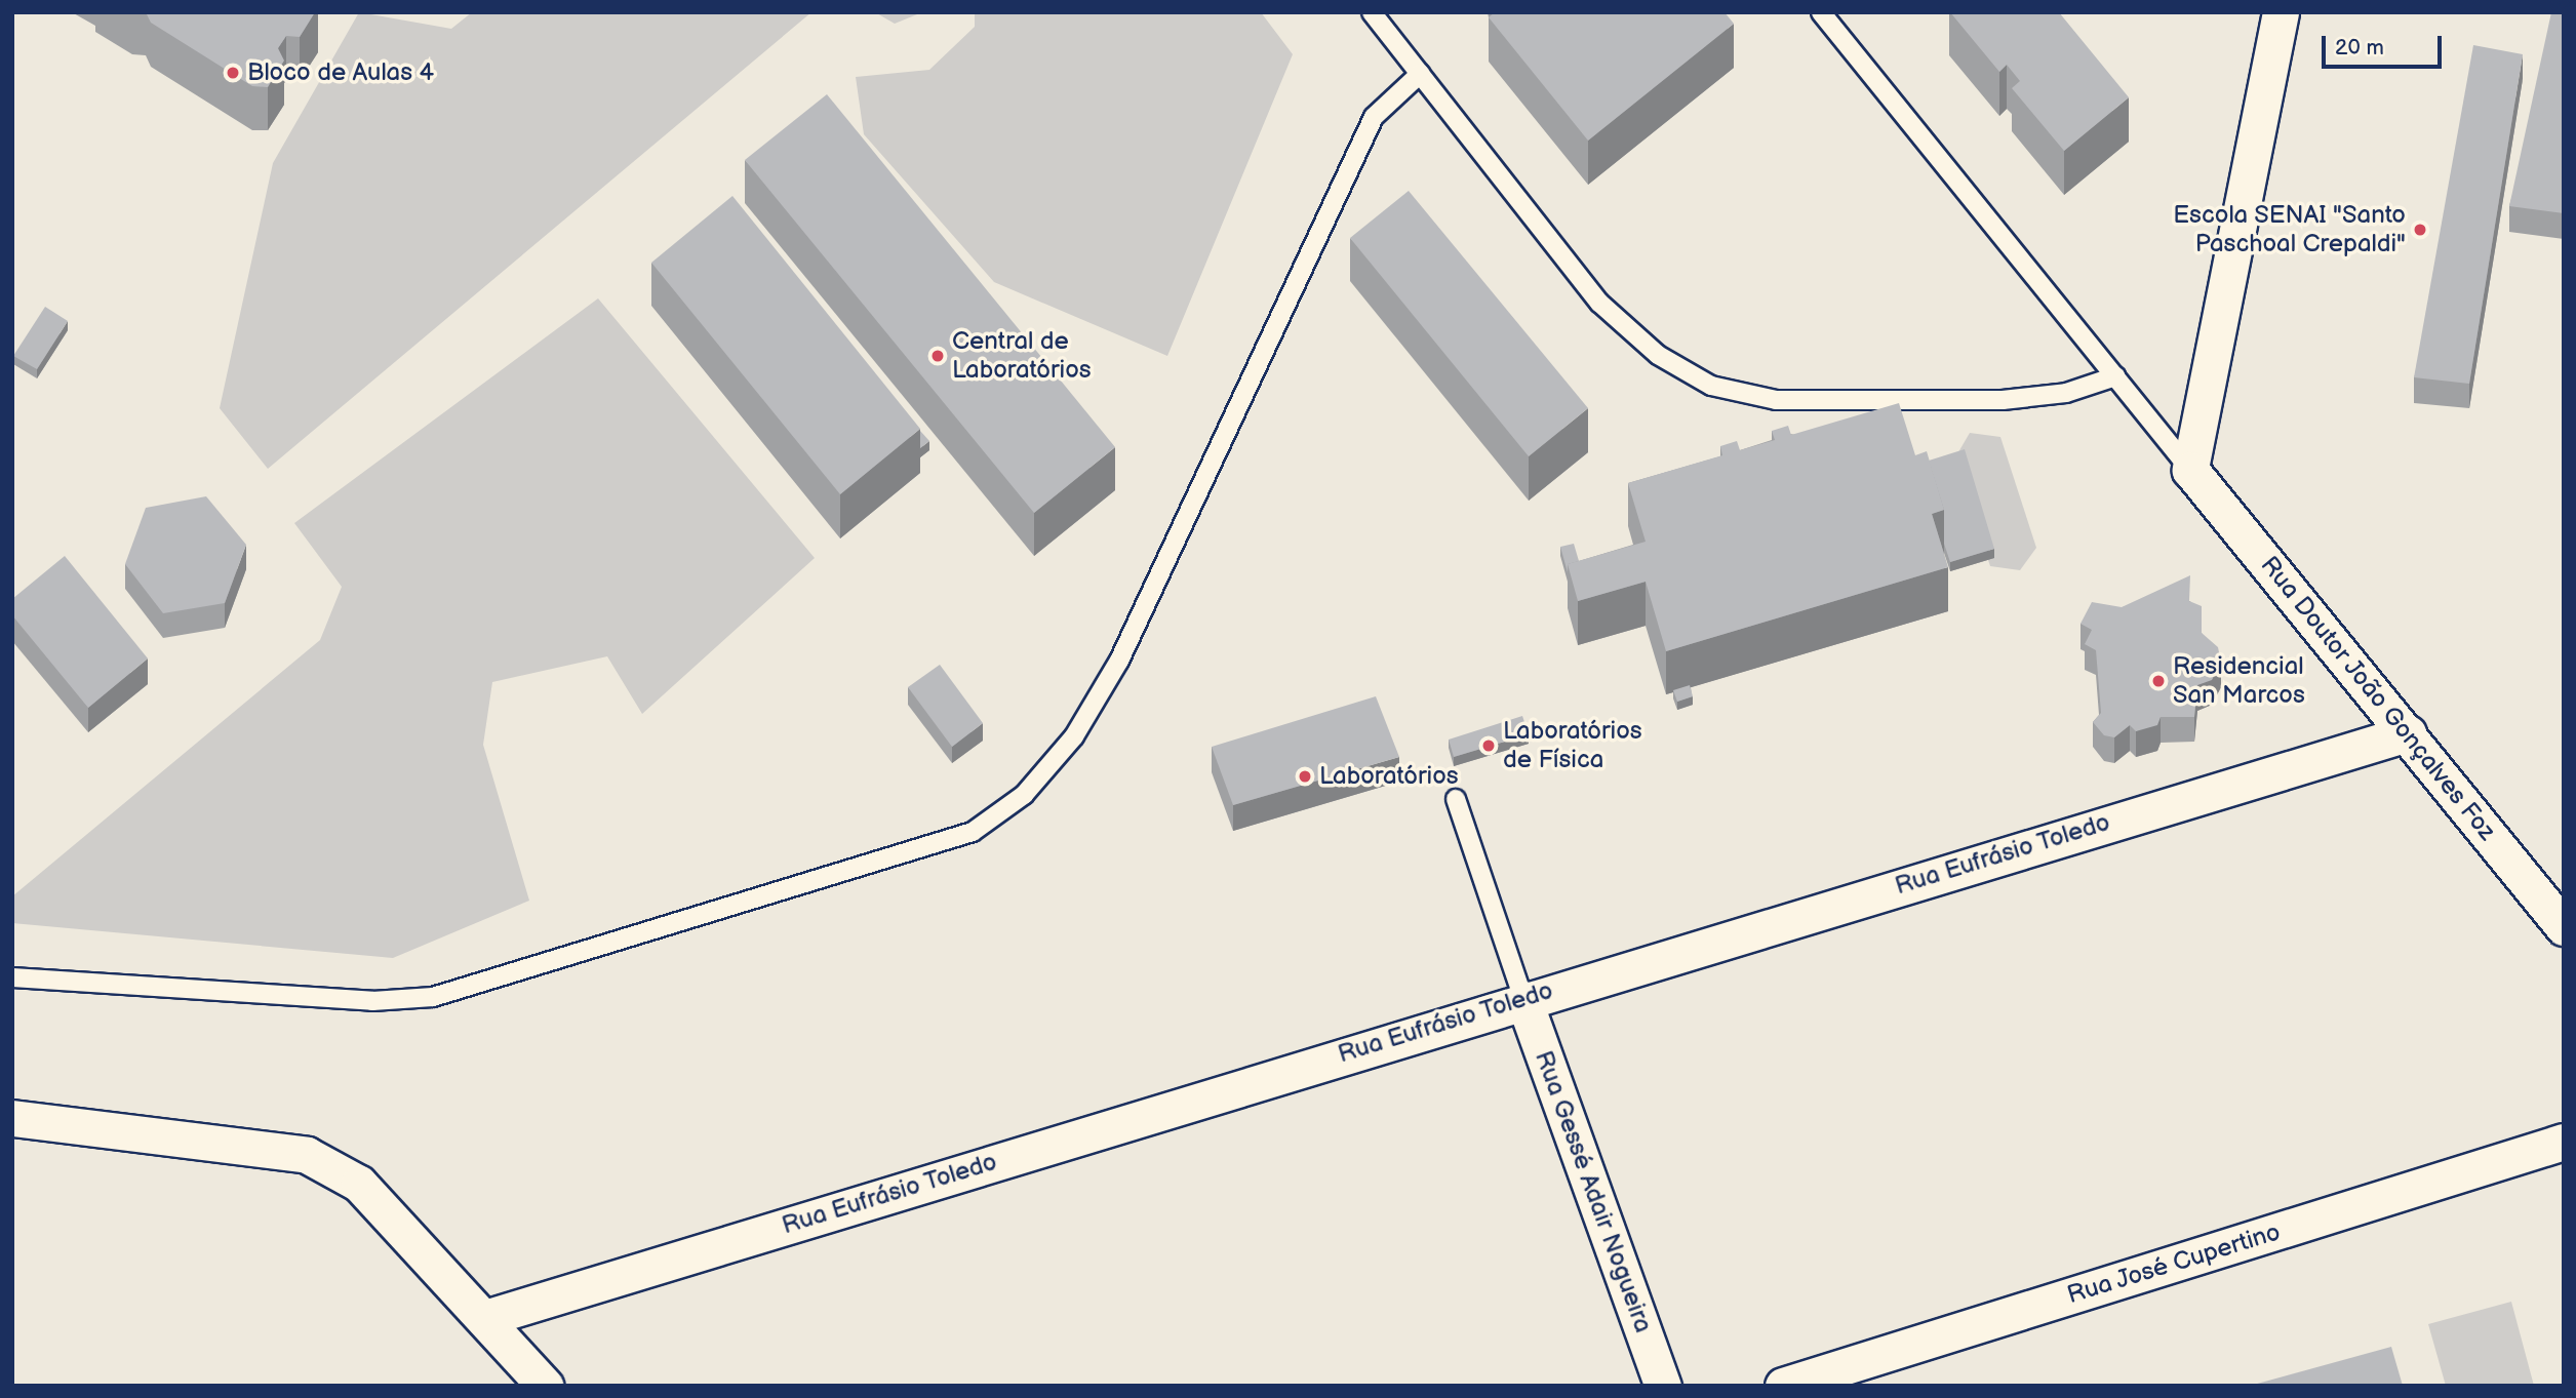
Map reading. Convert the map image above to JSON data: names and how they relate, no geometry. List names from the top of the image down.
{
  "streets": {
    "street": [
      "Rua Doutor João Gonçalves Foz",
      "Rua Eufrásio Toledo",
      "Rua Gessé Adair Nogueira",
      "Rua José Cupertino"
    ]
  },
  "crossings": [
    ["Rua Doutor João Gonçalves Foz", "Rua Eufrásio Toledo"],
    ["Rua Eufrásio Toledo", "Rua Gessé Adair Nogueira"]
  ],
  "places": [
    "Bloco de Aulas 4",
    "Escola SENAI \"Santo Paschoal Crepaldi\"",
    "Central de Laboratórios",
    "Residencial San Marcos",
    "Laboratórios de Física",
    "Laboratórios"
  ],
  "scale_bar": "20 m"
}
